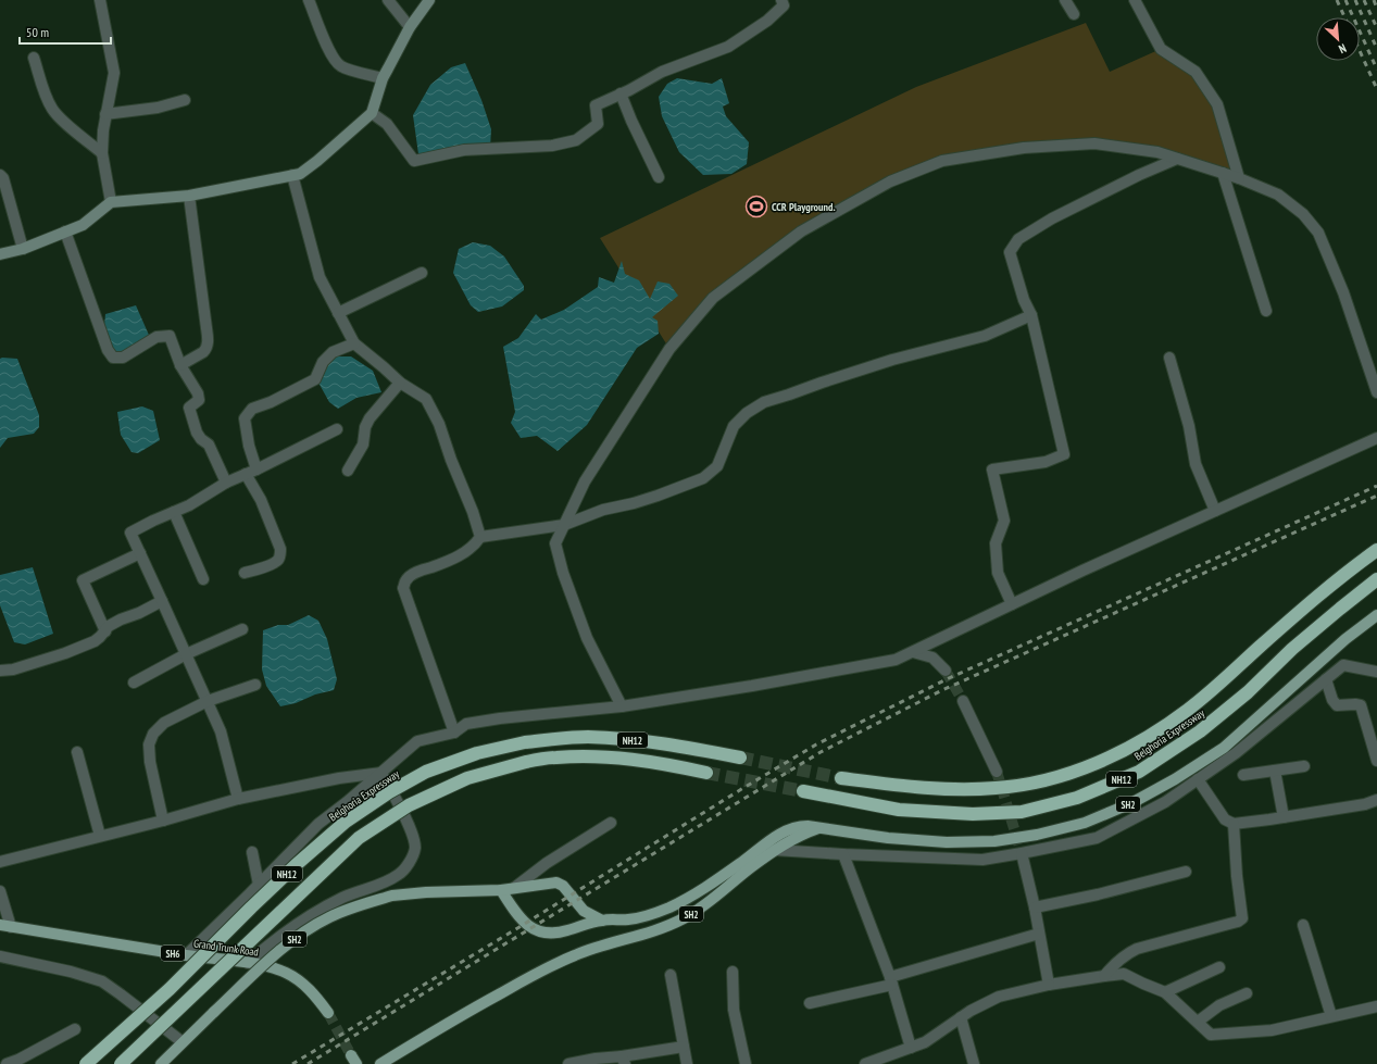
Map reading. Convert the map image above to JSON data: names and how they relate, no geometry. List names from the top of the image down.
{
  "streets": {
    "highway": ["Belghoria Expressway", "NH12"],
    "main road": ["SH2", "Grand Trunk Road", "SH6"]
  },
  "places": {
    "sports": ["CCR Playground."]
  },
  "scale_bar": "50 m",
  "north": "bottom right"
}
